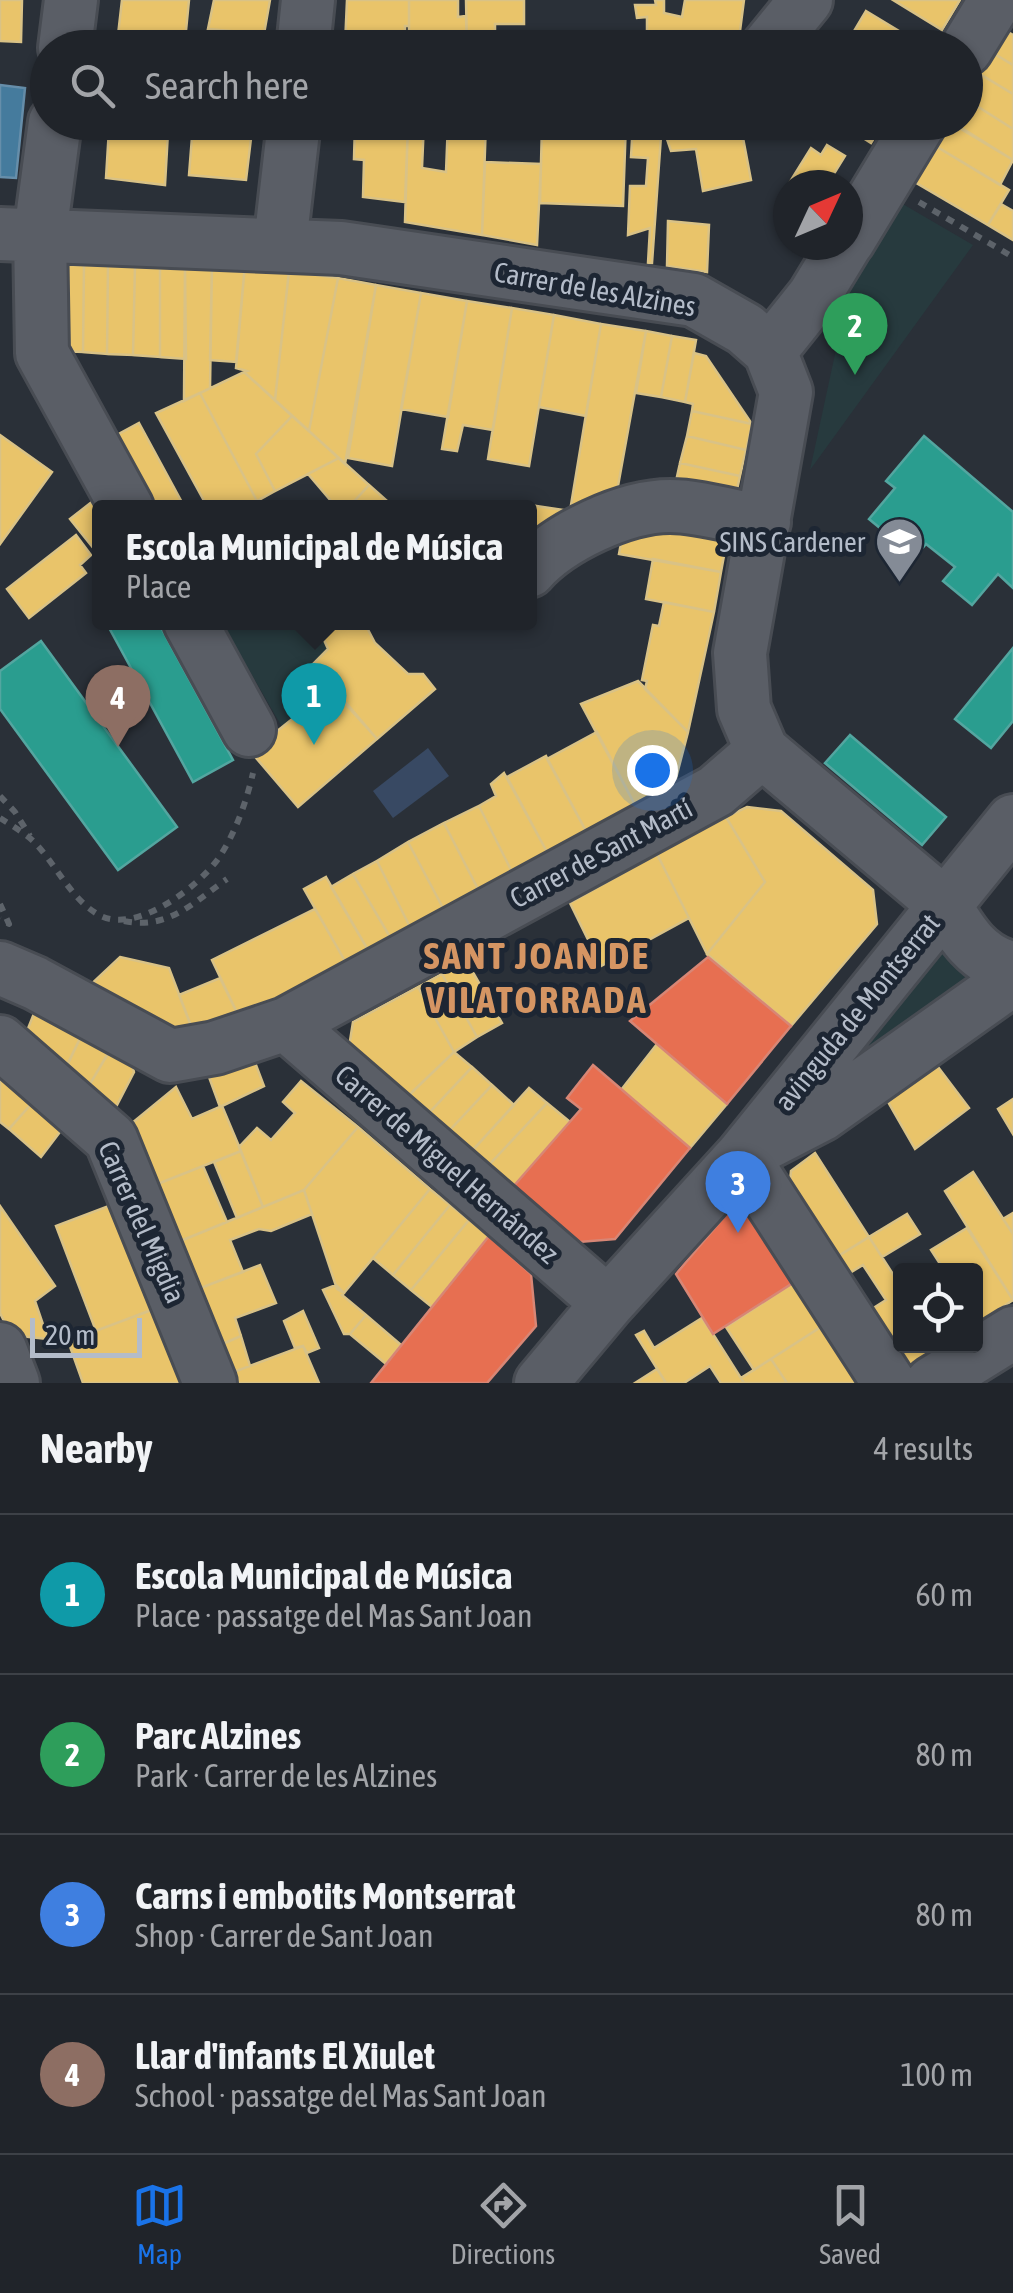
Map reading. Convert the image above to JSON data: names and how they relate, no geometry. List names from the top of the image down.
{
  "streets": {
    "street": [
      "Carrer de les Alzines",
      "Carrer de Sant Martí",
      "avinguda de Montserrat",
      "Carrer de Miguel Hernández",
      "Carrer del Migdia"
    ]
  },
  "crossings": [
    ["Carrer de Sant Martí", "Carrer de Miguel Hernández"],
    ["avinguda de Montserrat", "Carrer de Miguel Hernández"]
  ],
  "districts": ["SANT JOAN DE VILATORRADA"],
  "places": {
    "school or university": ["SINS Cardener"]
  },
  "scale_bar": "20 m",
  "north": "top right",
  "page": {
    "search": "Search here",
    "pins": [
      "2",
      "1",
      "4",
      "3"
    ],
    "popup": ["Escola Municipal de Música", "Place"],
    "scale": "20 m",
    "heading": ["Nearby", "4 results"],
    "list": [
      {
        "mark": "1",
        "name": "Escola Municipal de Música",
        "note": "Place · passatge del Mas Sant Joan",
        "value": "60 m"
      },
      {
        "mark": "2",
        "name": "Parc Alzines",
        "note": "Park · Carrer de les Alzines",
        "value": "80 m"
      },
      {
        "mark": "3",
        "name": "Carns i embotits Montserrat",
        "note": "Shop · Carrer de Sant Joan",
        "value": "80 m"
      },
      {
        "mark": "4",
        "name": "Llar d'infants El Xiulet",
        "note": "School · passatge del Mas Sant Joan",
        "value": "100 m"
      }
    ],
    "nav": ["Map", "Directions", "Saved"]
  }
}
